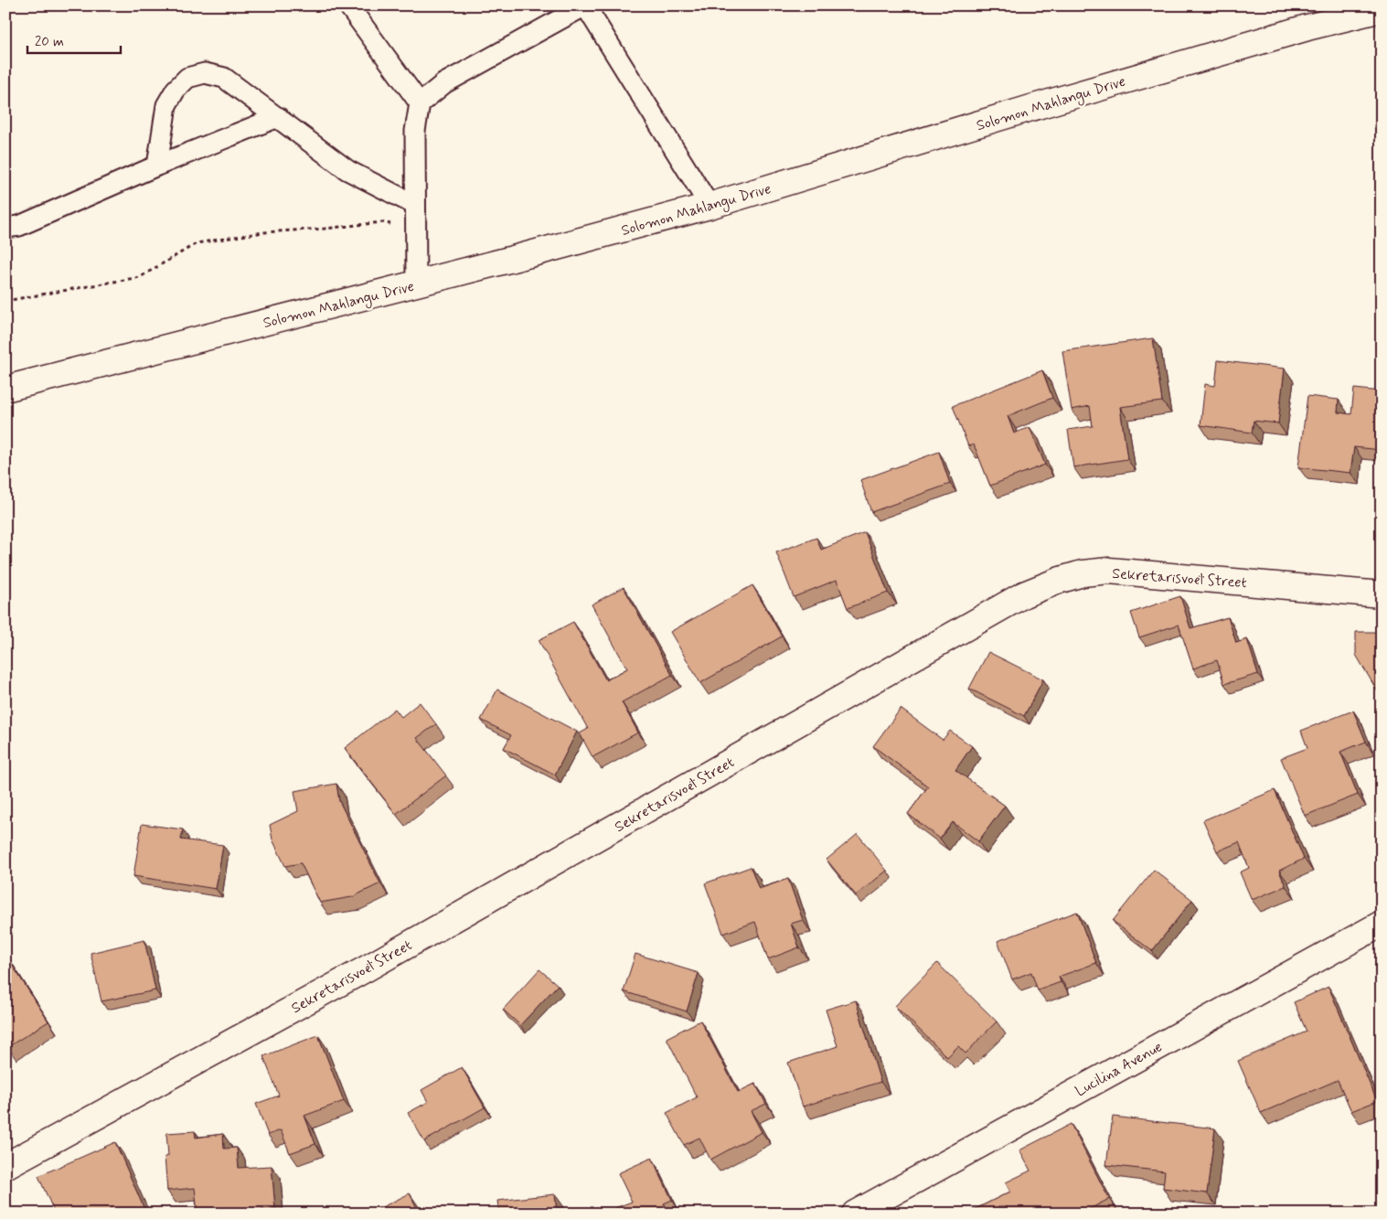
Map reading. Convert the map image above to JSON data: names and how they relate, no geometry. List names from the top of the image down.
{
  "streets": {
    "street": ["Solomon Mahlangu Drive", "Sekretarisvoël Street", "Lucilina Avenue"]
  },
  "scale_bar": "20 m"
}
